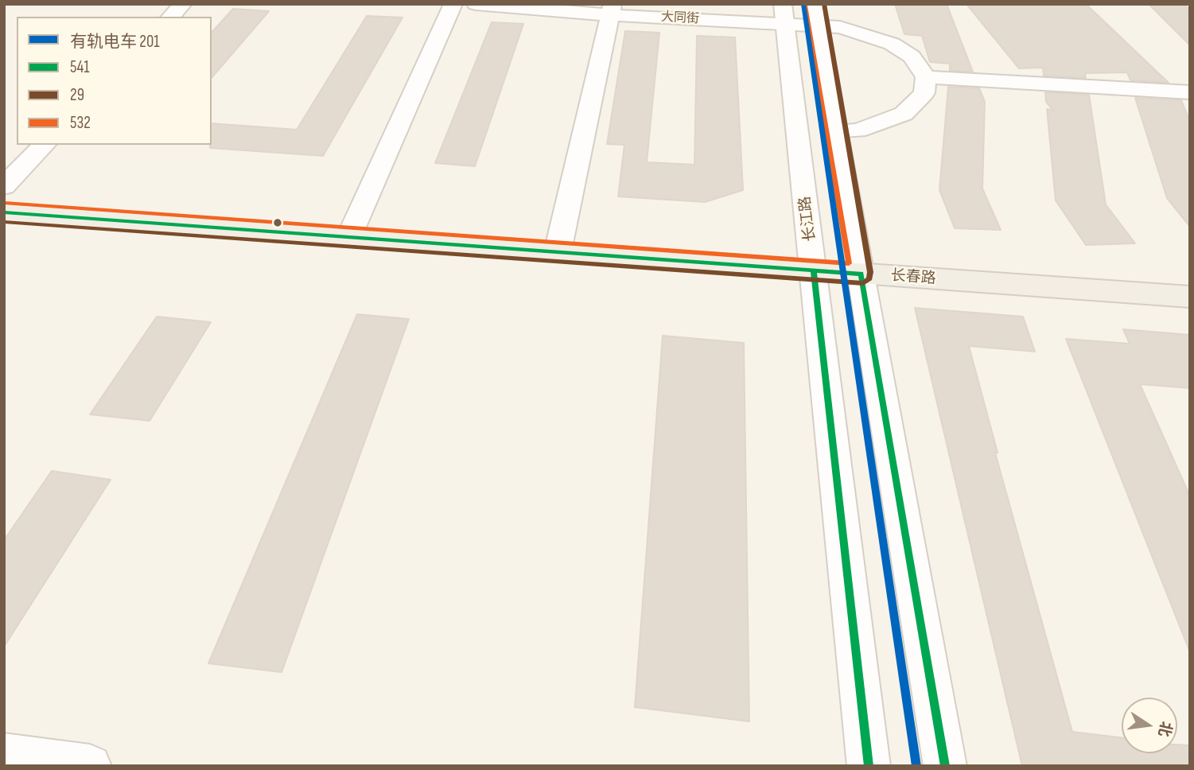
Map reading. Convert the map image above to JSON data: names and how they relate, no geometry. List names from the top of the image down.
{
  "streets": {
    "main road": ["长春路"],
    "street": ["大同街", "长江路"]
  },
  "crossings": [
    ["大同街", "长江路"],
    ["长江路", "长春路"]
  ],
  "lines": [
    "tram line 201",
    "transit line 29",
    "transit line 532",
    "transit line 541"
  ],
  "legend": [
    "有轨电车 201",
    "541",
    "29",
    "532"
  ],
  "north": "right"
}
